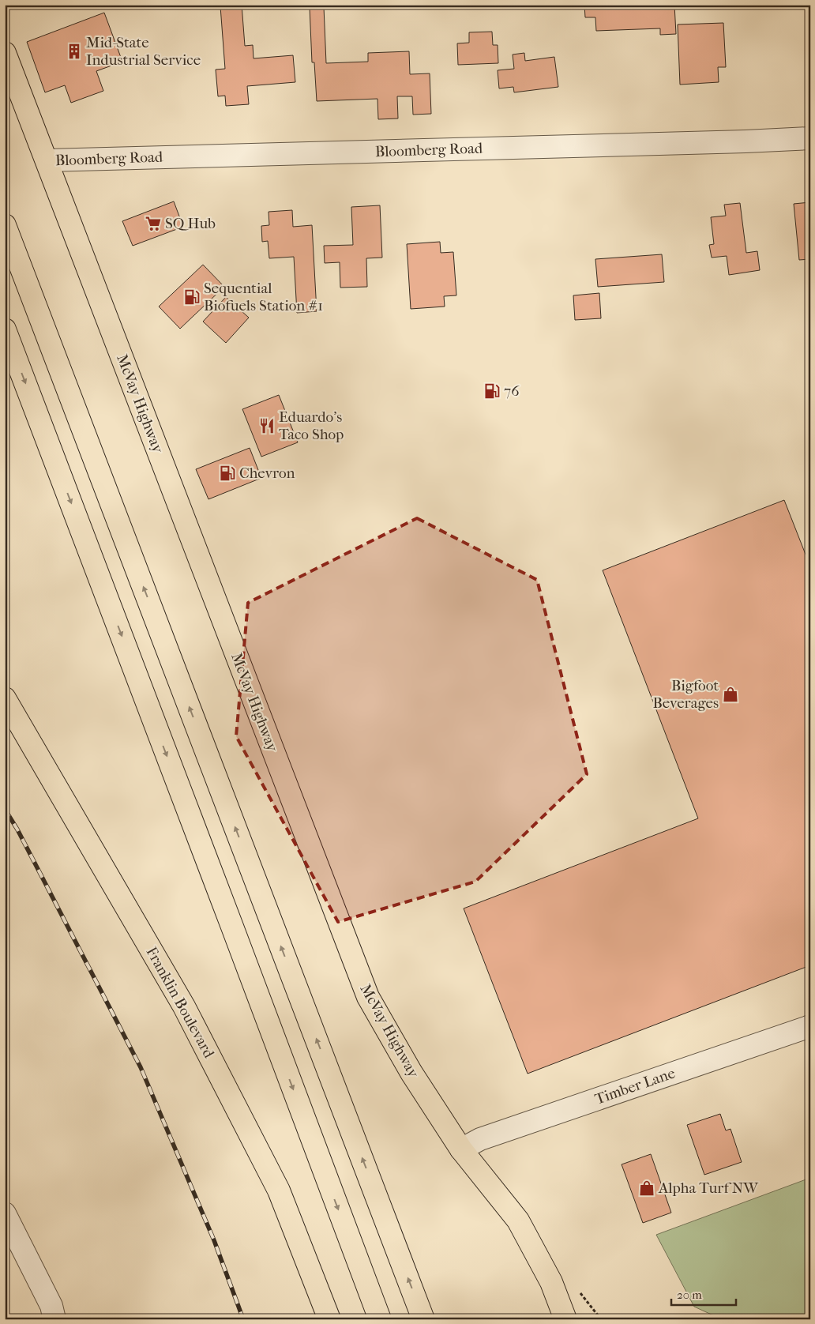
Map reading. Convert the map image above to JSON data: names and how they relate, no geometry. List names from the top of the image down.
{
  "streets": {
    "main road": ["McVay Highway", "Franklin Boulevard"],
    "street": ["Bloomberg Road", "Timber Lane"]
  },
  "crossings": [
    ["Bloomberg Road", "McVay Highway"],
    ["McVay Highway", "Timber Lane"]
  ],
  "places": {
    "building": ["Mid-State Industrial Service"],
    "supermarket": ["SQ Hub"],
    "fuel station": ["Sequential Biofuels Station #1", "76", "Chevron"],
    "restaurant": ["Eduardo's Taco Shop"],
    "shop": ["Bigfoot Beverages", "Alpha Turf NW"]
  },
  "scale_bar": "20 m"
}
